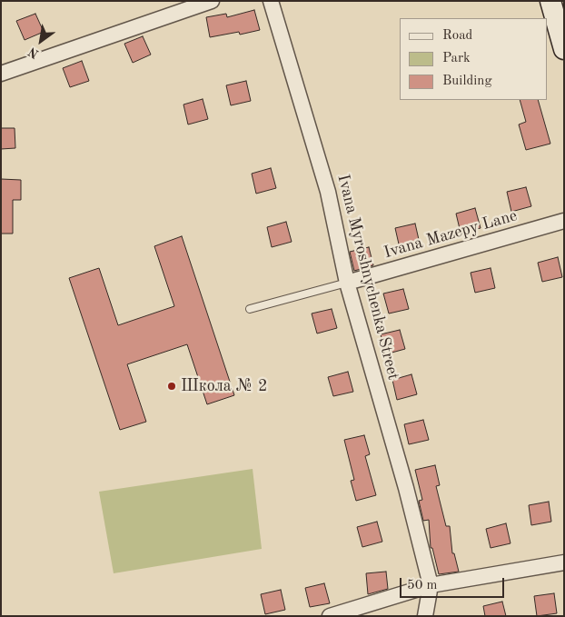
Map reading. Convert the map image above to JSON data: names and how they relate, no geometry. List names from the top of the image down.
{
  "streets": {
    "street": ["Ivana Mazepy Lane", "Ivana Myroshnychenka Street"]
  },
  "crossings": [
    ["Ivana Mazepy Lane", "Ivana Myroshnychenka Street"]
  ],
  "places": ["Школа № 2"],
  "legend": ["Road", "Park", "Building"],
  "scale_bar": "50 m",
  "north": "bottom left"
}
